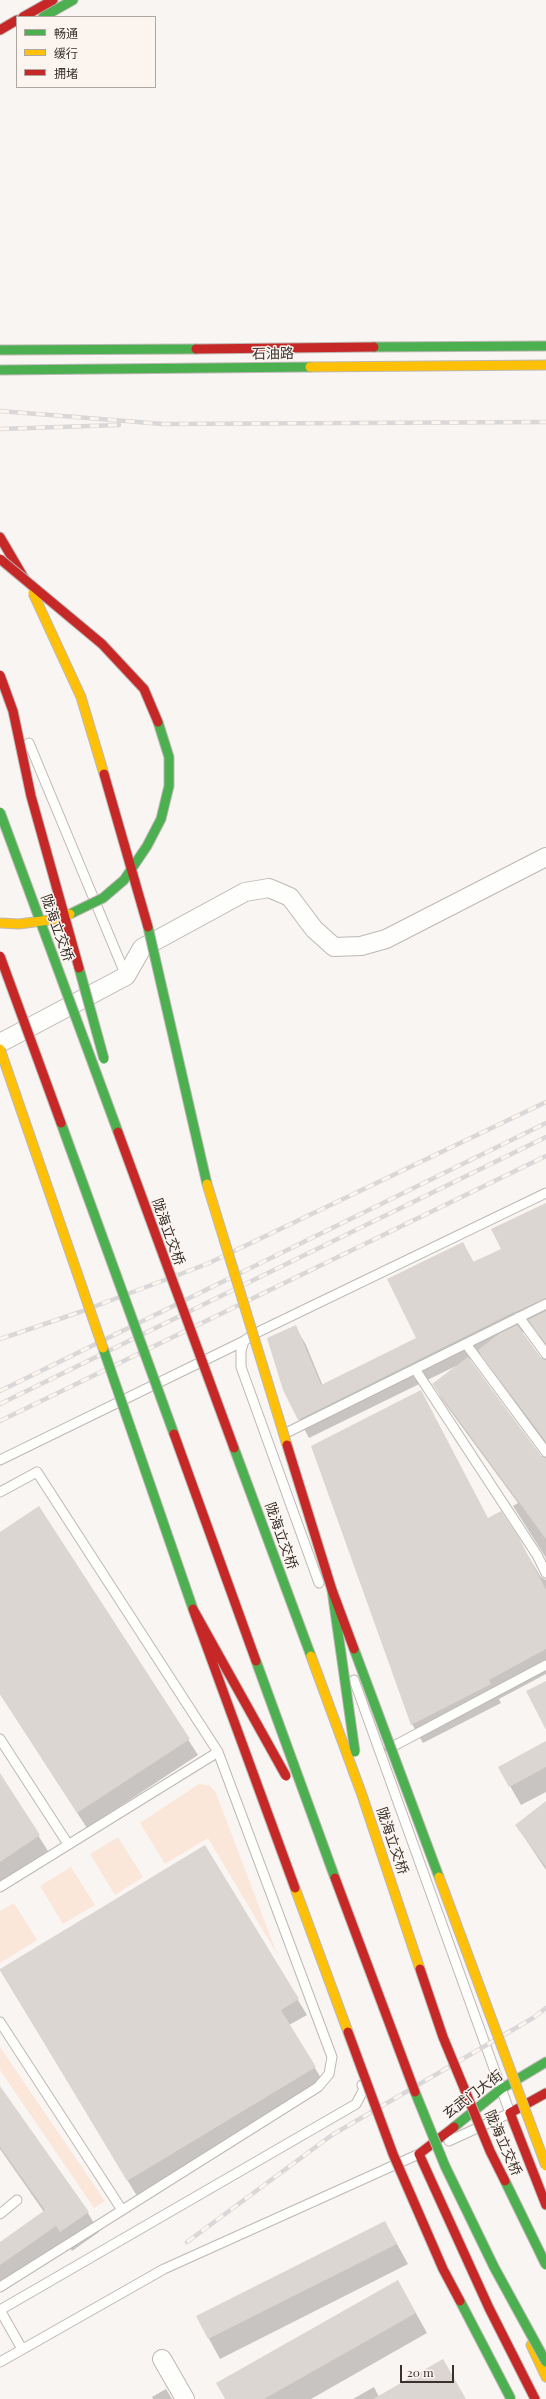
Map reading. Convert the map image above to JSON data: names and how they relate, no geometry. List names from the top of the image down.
{
  "streets": {
    "main road": ["石油路", "陇海立交桥", "玄武门大街"]
  },
  "legend": ["畅通", "缓行", "拥堵"],
  "scale_bar": "20 m"
}
